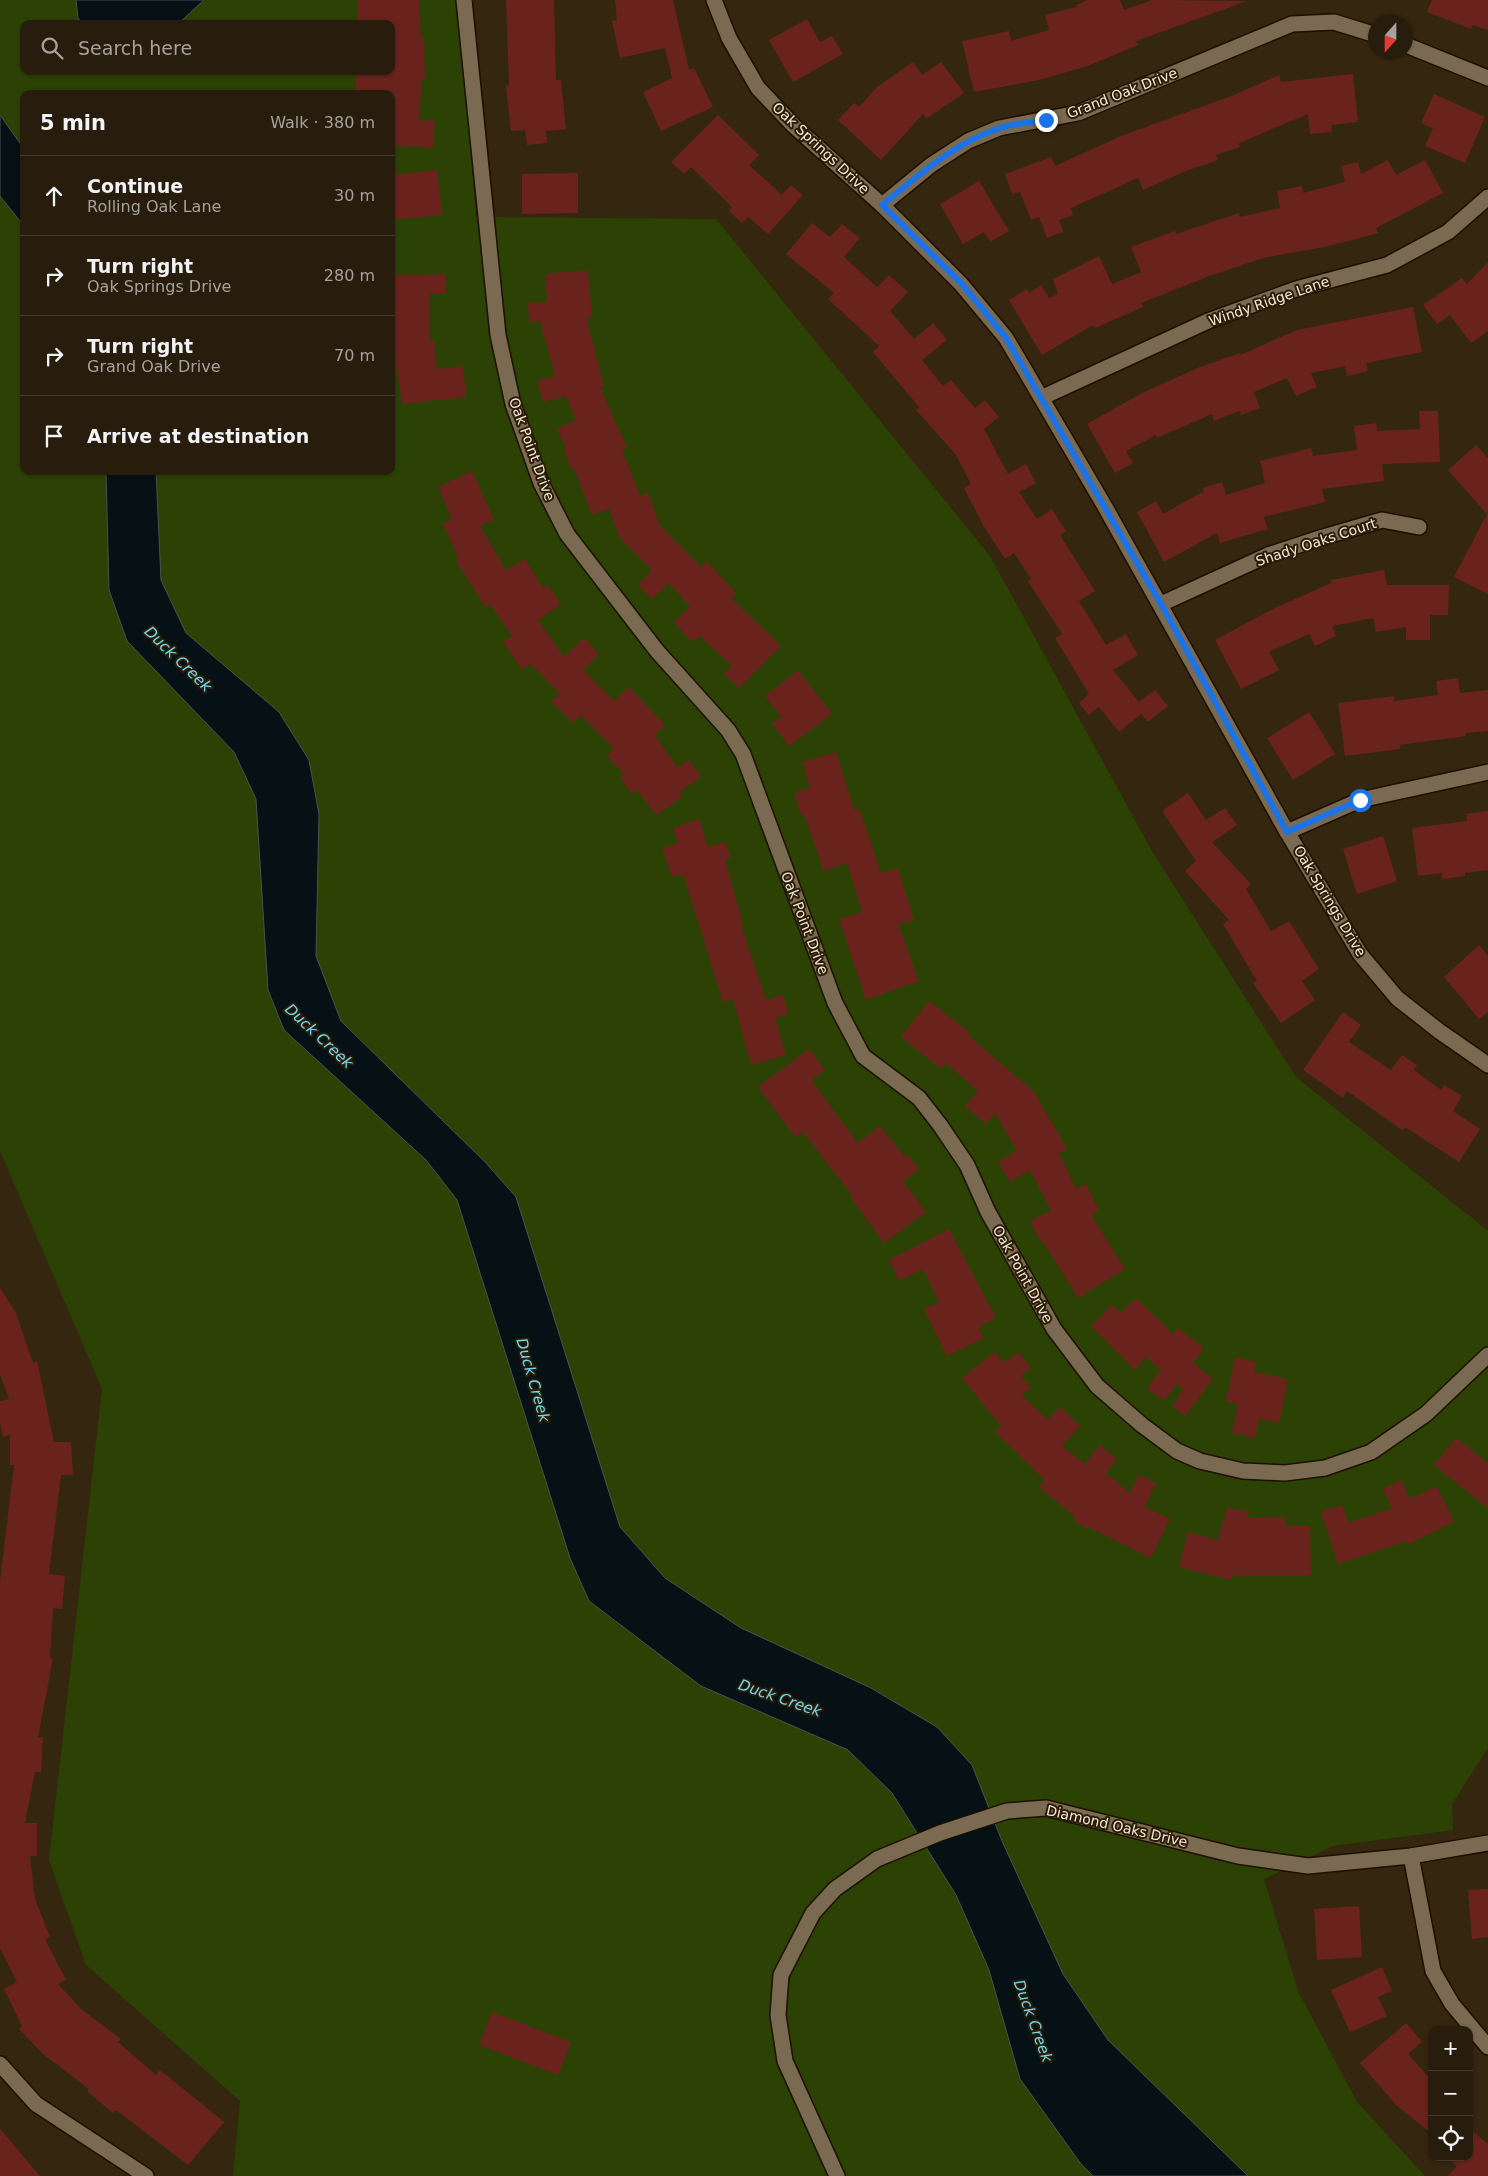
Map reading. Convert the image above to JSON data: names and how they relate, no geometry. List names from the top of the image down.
{
  "streets": {
    "street": [
      "Grand Oak Drive",
      "Oak Springs Drive",
      "Windy Ridge Lane",
      "Oak Point Drive",
      "Shady Oaks Court",
      "Diamond Oaks Drive"
    ]
  },
  "crossings": [
    ["Grand Oak Drive", "Oak Springs Drive"],
    ["Oak Springs Drive", "Windy Ridge Lane"],
    ["Oak Springs Drive", "Shady Oaks Court"]
  ],
  "water": ["Duck Creek"],
  "north": "bottom",
  "page": {
    "search": "Search here",
    "heading": ["5 min", "Walk · 380 m"],
    "list": [
      ["Continue", "Rolling Oak Lane", "30 m"],
      ["Turn right", "Oak Springs Drive", "280 m"],
      ["Turn right", "Grand Oak Drive", "70 m"],
      "Arrive at destination"
    ],
    "map_buttons": ["+", "−"]
  }
}
